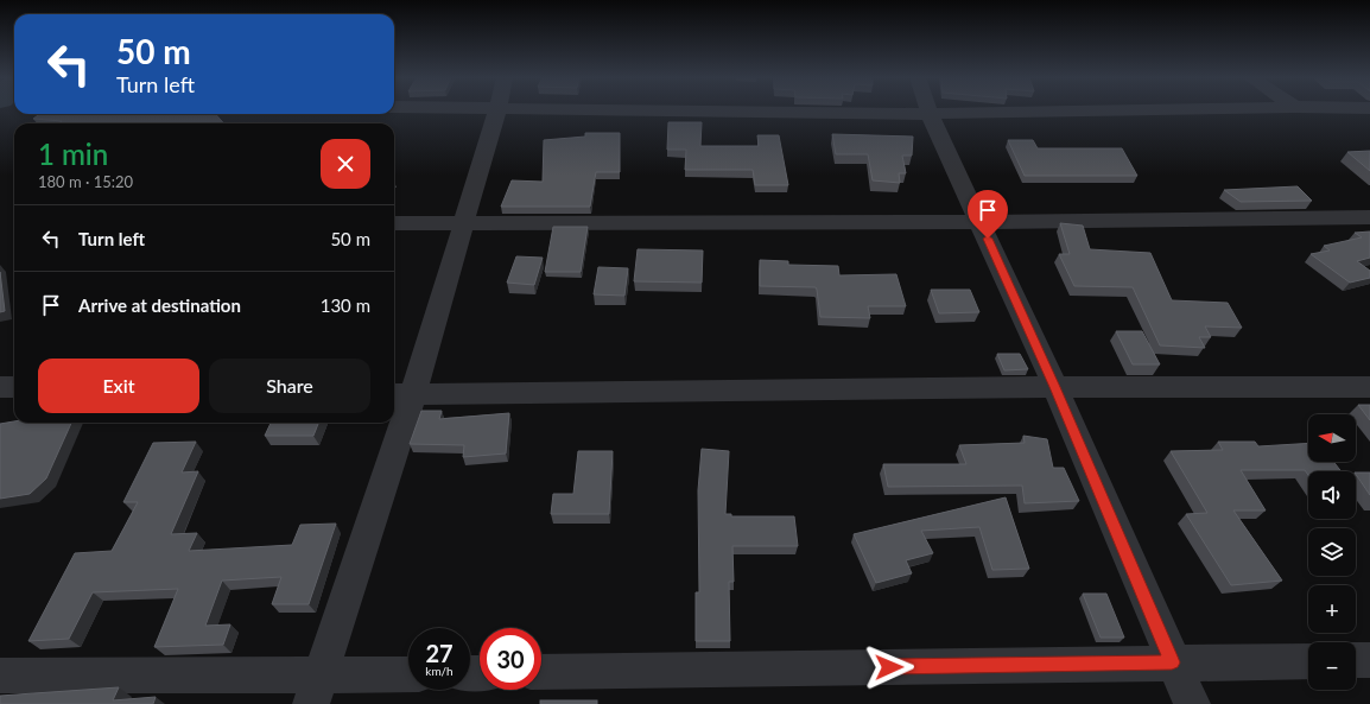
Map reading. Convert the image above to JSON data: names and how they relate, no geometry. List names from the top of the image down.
{
  "north": "left",
  "page": {
    "turn": ["50 m", "Turn left"],
    "heading": ["1 min", "180 m · 15:20"],
    "list": [
      {
        "name": "Turn left",
        "value": "50 m"
      },
      {
        "name": "Arrive at destination",
        "value": "130 m"
      }
    ],
    "buttons": ["Exit", "Share"],
    "map_buttons": ["+", "−"],
    "speed": "27 km/h",
    "limit": "30"
  }
}
